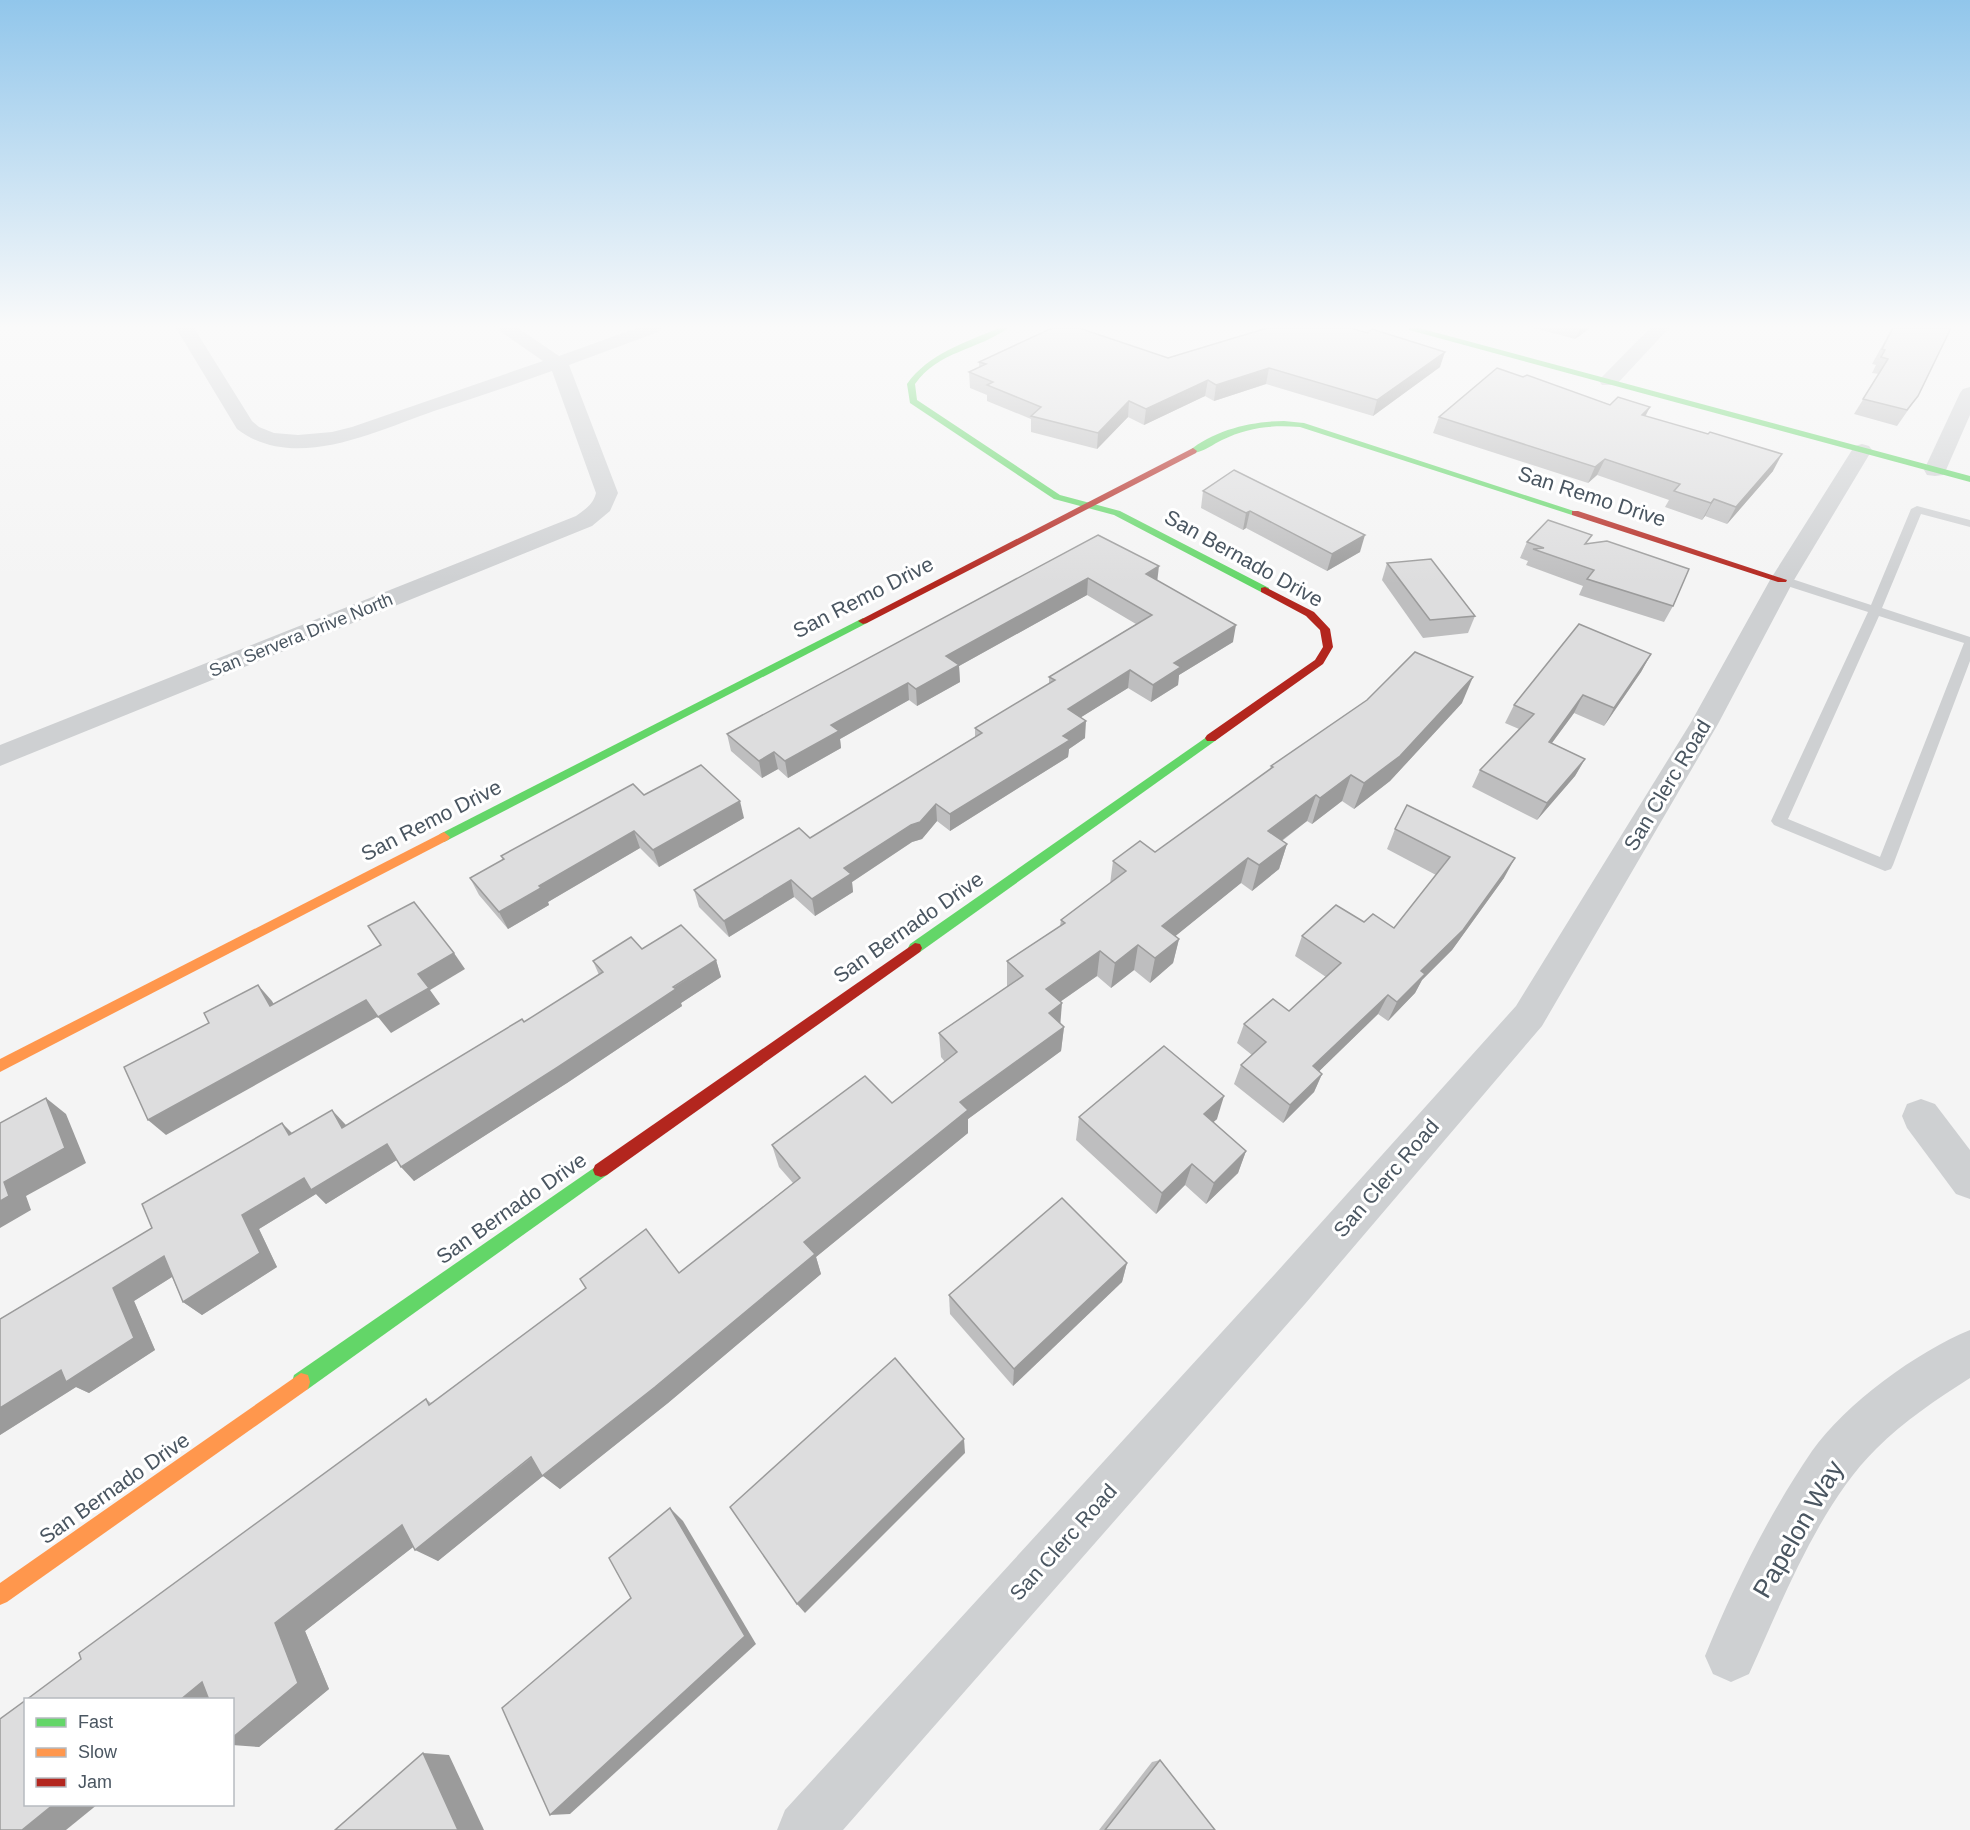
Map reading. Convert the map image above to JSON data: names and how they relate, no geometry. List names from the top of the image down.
{
  "streets": {
    "street": [
      "San Remo Drive",
      "San Bernado Drive",
      "San Servera Drive North",
      "San Clerc Road",
      "Papelon Way"
    ]
  },
  "crossings": [
    ["San Remo Drive", "San Bernado Drive"],
    ["San Remo Drive", "San Clerc Road"]
  ],
  "legend": ["Fast", "Slow", "Jam"]
}
